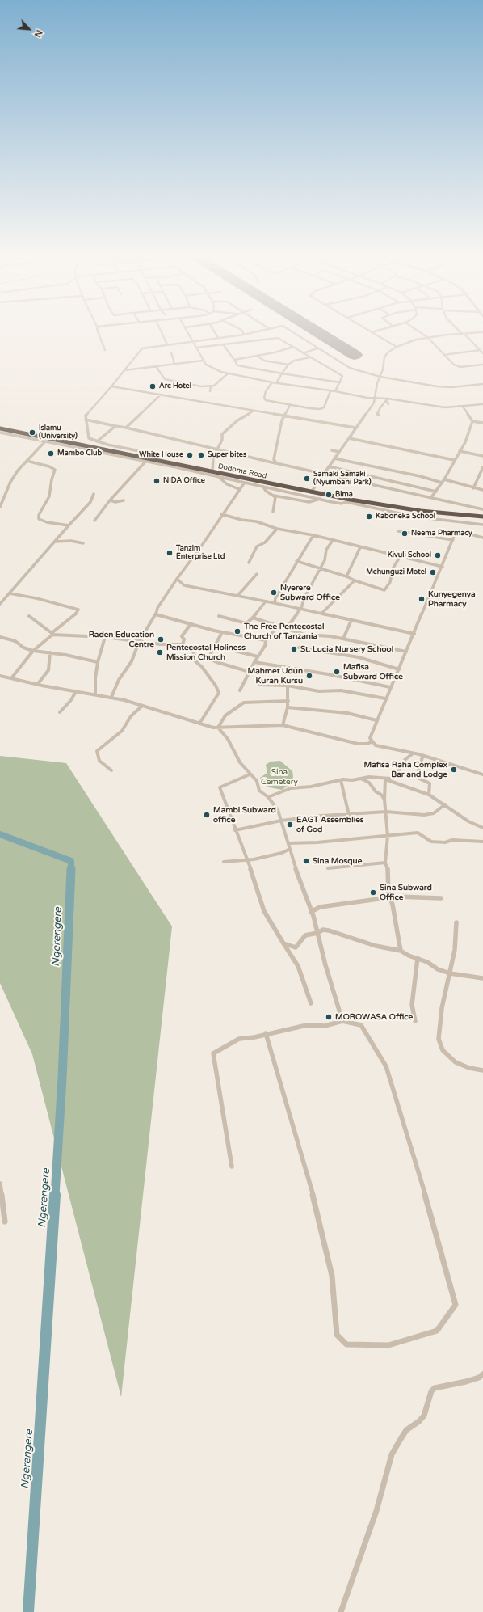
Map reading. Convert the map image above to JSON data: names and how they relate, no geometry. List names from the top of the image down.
{
  "streets": {
    "highway": ["Dodoma Road"]
  },
  "water": ["Ngerengere"],
  "parks": ["Sina Cemetery"],
  "places": [
    "Arc Hotel",
    "Islamu (University)",
    "Mambo Club",
    "White House",
    "Super bites",
    "Samaki Samaki (Nyumbani Park)",
    "NIDA Office",
    "Bima",
    "Kaboneka School",
    "Neema Pharmacy",
    "Tanzim Enterprise Ltd",
    "Kivuli School",
    "Mchunguzi Motel",
    "Nyerere Subward Office",
    "Kunyegenya Pharmacy",
    "The Free Pentecostal Church of Tanzania",
    "Raden Education Centre",
    "St. Lucia Nursery School",
    "Pentecostal Holiness Mission Church",
    "Mafisa Subward Office",
    "Mahmet Udun Kuran Kursu",
    "Mafisa Raha Complex Bar and Lodge",
    "Mambi Subward office",
    "EAGT Assemblies of God",
    "Sina Mosque",
    "Sina Subward Office",
    "MOROWASA Office"
  ],
  "north": "bottom right"
}
